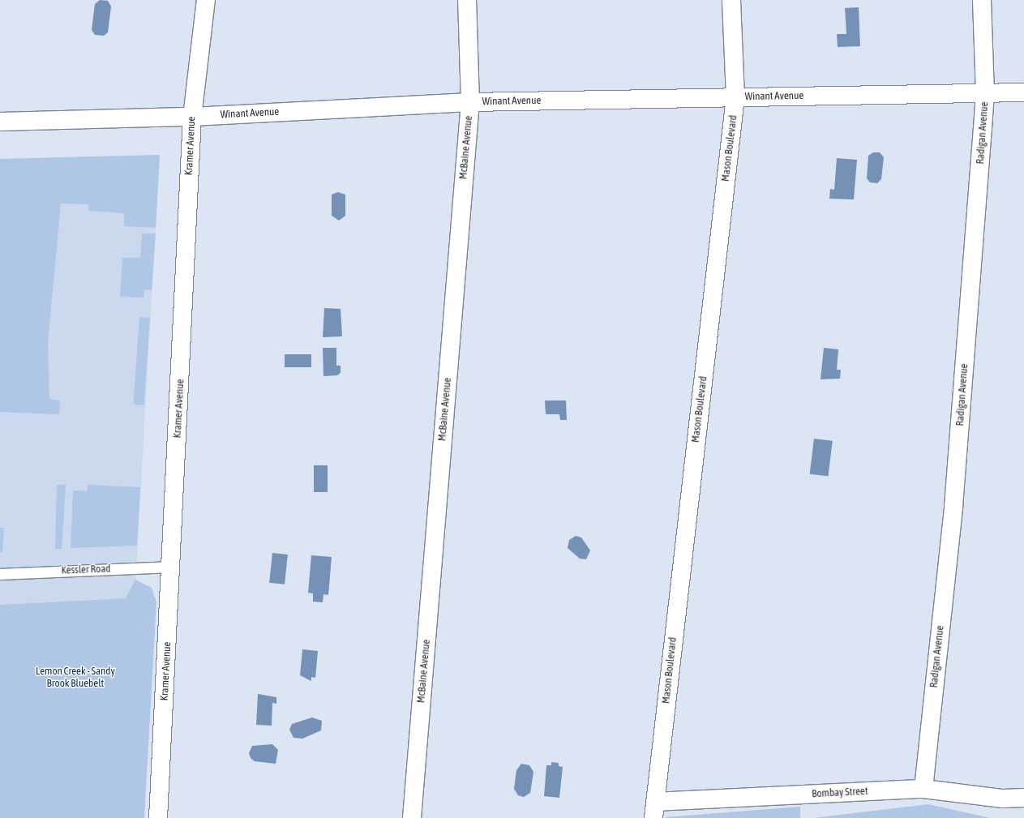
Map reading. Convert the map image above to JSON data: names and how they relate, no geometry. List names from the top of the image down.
{
  "streets": {
    "street": [
      "Winant Avenue",
      "Radigan Avenue",
      "Kramer Avenue",
      "McBaine Avenue",
      "Mason Boulevard",
      "Bombay Street"
    ],
    "lane": ["Kessler Road"]
  },
  "crossings": [
    ["Winant Avenue", "Radigan Avenue"],
    ["Winant Avenue", "Kramer Avenue"],
    ["Winant Avenue", "McBaine Avenue"],
    ["Winant Avenue", "Mason Boulevard"],
    ["Radigan Avenue", "Bombay Street"],
    ["Kramer Avenue", "Kessler Road"],
    ["Mason Boulevard", "Bombay Street"]
  ],
  "parks": ["Lemon Creek - Sandy Brook Bluebelt"]
}
